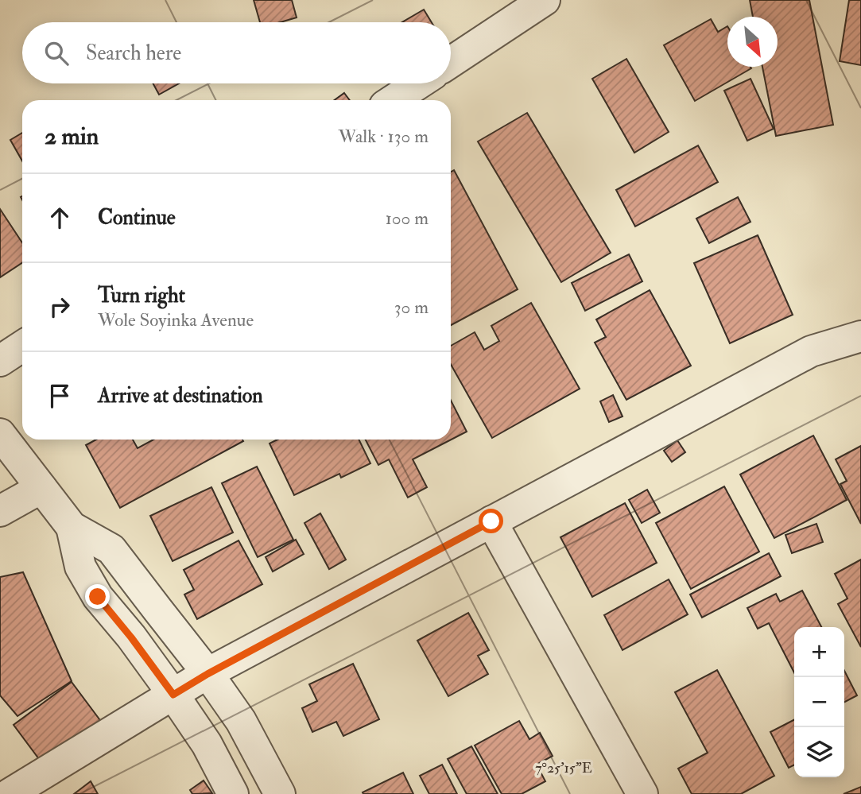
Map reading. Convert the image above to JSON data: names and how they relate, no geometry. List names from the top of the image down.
{
  "north": "bottom right",
  "page": {
    "search": "Search here",
    "heading": ["2 min", "Walk · 130 m"],
    "list": [
      ["Continue", "100 m"],
      ["Turn right", "Wole Soyinka Avenue", "30 m"],
      "Arrive at destination"
    ],
    "map_buttons": ["+", "−"]
  },
  "coordinates": ["7°25'15\"E"]
}
